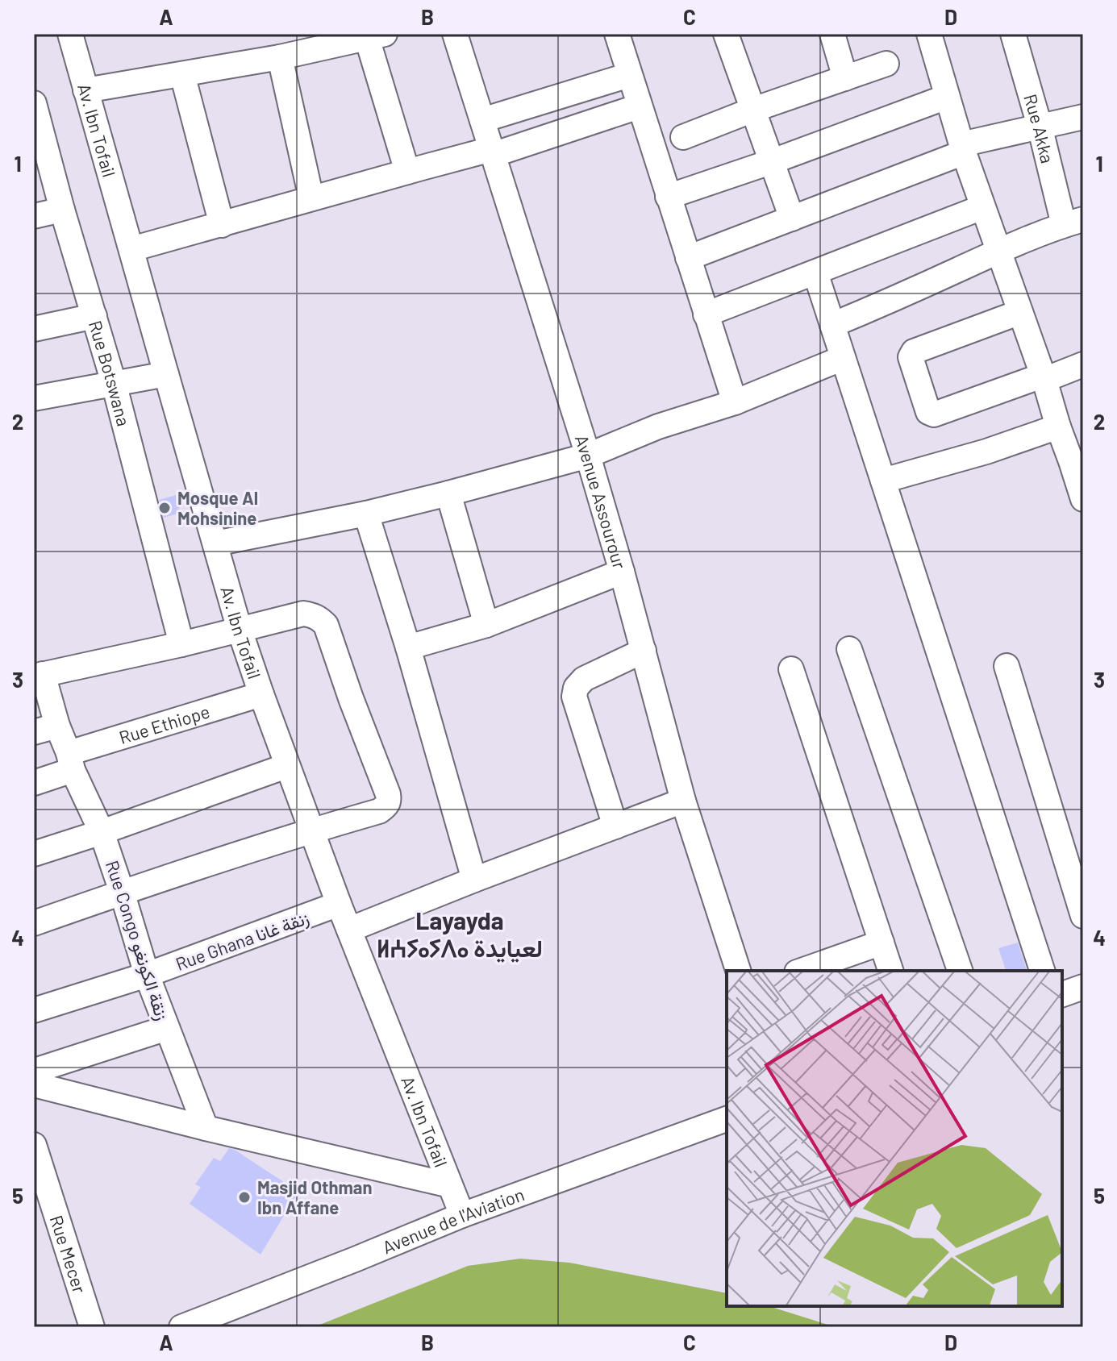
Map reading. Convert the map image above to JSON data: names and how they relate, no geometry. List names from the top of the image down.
{
  "streets": {
    "street": [
      "Rue Akka",
      "Av. Ibn Tofail",
      "Rue Botswana",
      "Avenue Assourour",
      "Rue Ethiope",
      "Rue Congo زنقة الكونغو",
      "Rue Ghana زنقة غانا",
      "Avenue de l'Aviation",
      "Rue Mecer"
    ]
  },
  "crossings": [
    ["Av. Ibn Tofail", "Rue Ethiope"],
    ["Av. Ibn Tofail", "Rue Ghana زنقة غانا"],
    ["Av. Ibn Tofail", "Avenue de l'Aviation"],
    ["Rue Ethiope", "Rue Congo زنقة الكونغو"],
    ["Rue Congo زنقة الكونغو", "Rue Ghana زنقة غانا"]
  ],
  "districts": ["Layayda ⵍⵄⵢⴰⵢⴷⴰ لعيايدة"],
  "places": ["Mosque Al Mohsinine", "Masjid Othman Ibn Affane"],
  "grid": {
    "columns": [
      "A",
      "B",
      "C",
      "D"
    ],
    "rows": [
      "1",
      "2",
      "3",
      "4",
      "5"
    ]
  }
}
